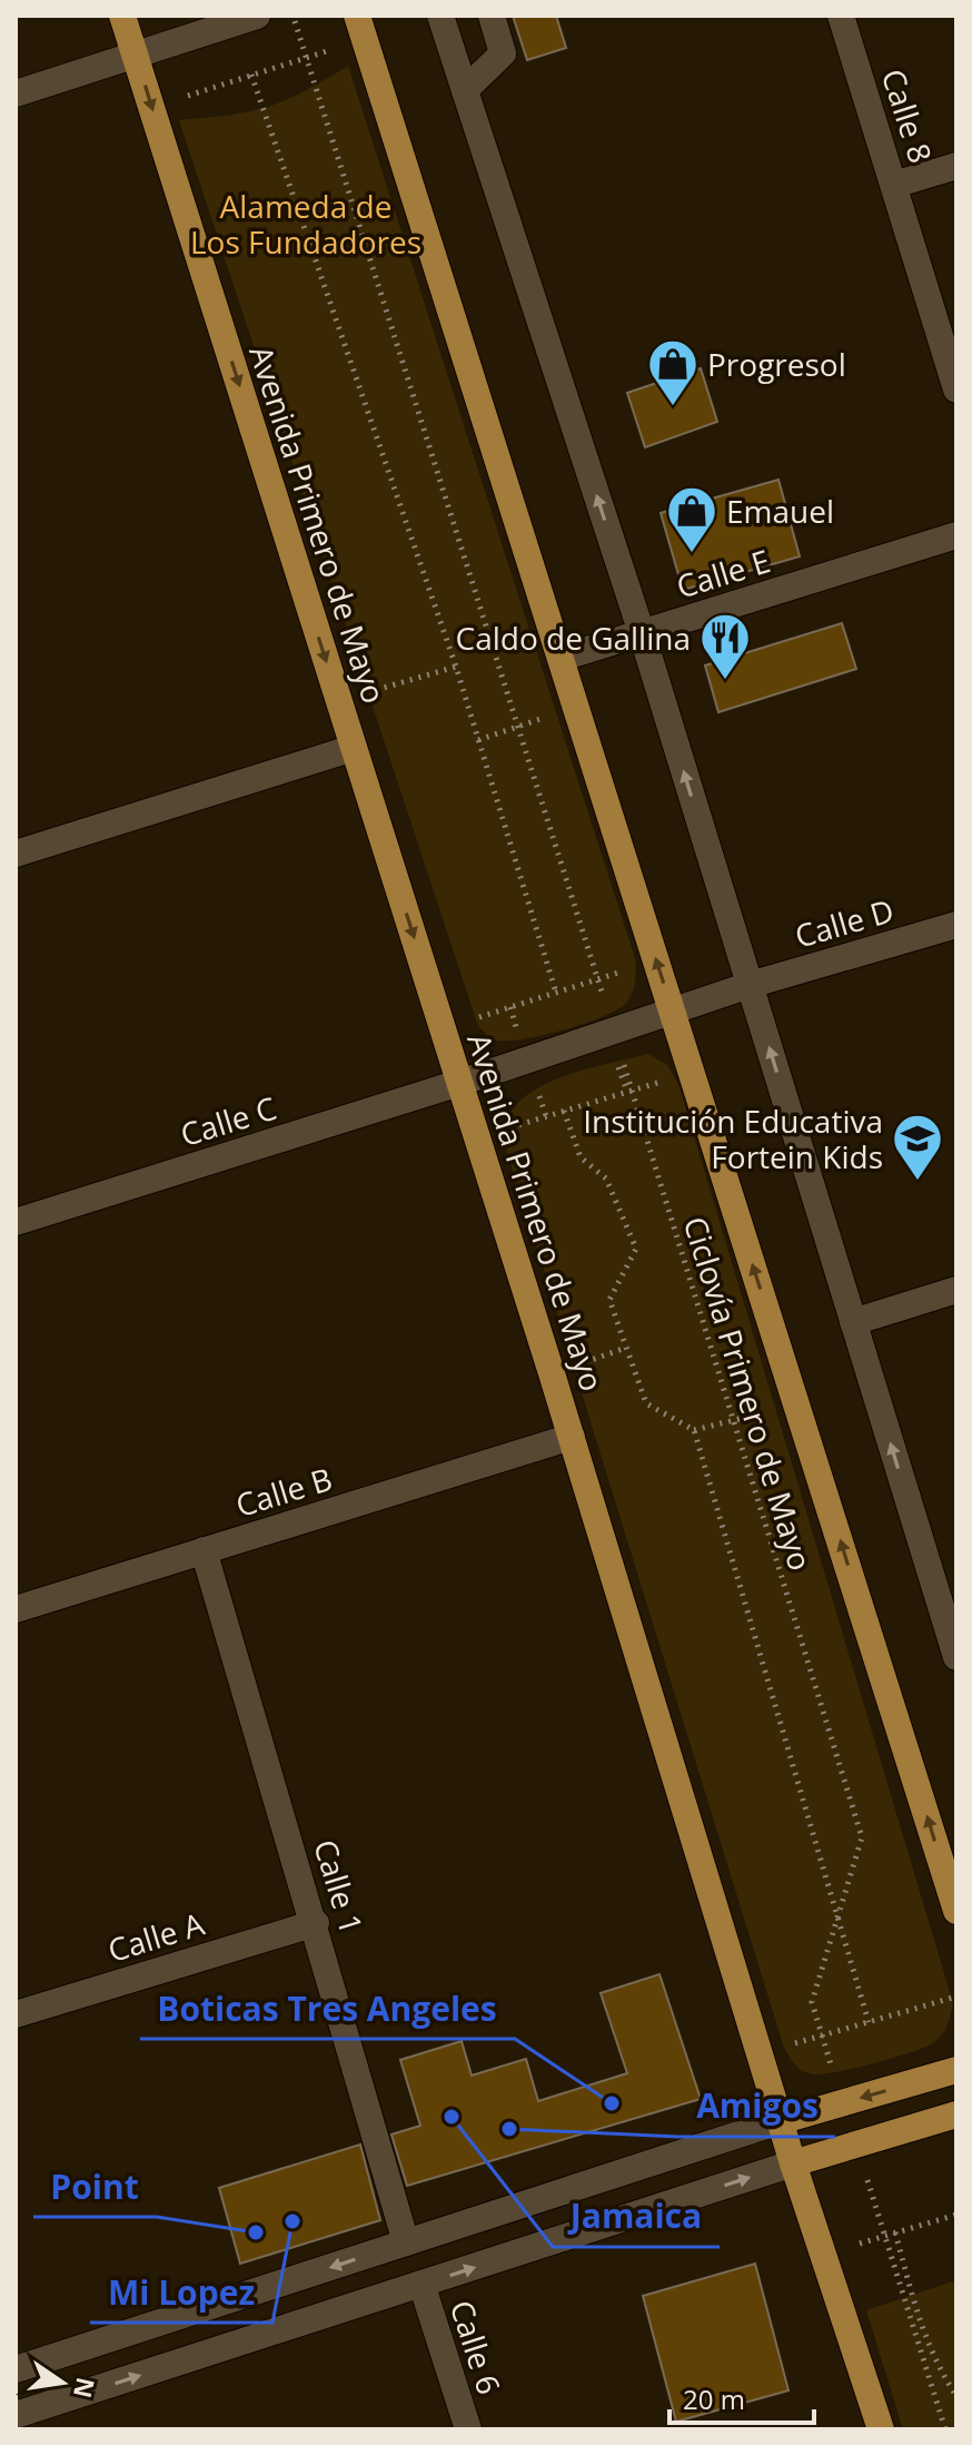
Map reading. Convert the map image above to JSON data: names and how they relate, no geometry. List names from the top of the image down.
{
  "streets": {
    "main road": ["Avenida Primero de Mayo"],
    "street": [
      "Calle 8",
      "Calle E",
      "Calle D",
      "Calle C",
      "Calle B",
      "Calle 1",
      "Calle A",
      "Calle 6"
    ],
    "path": ["Ciclovía Primero de Mayo"]
  },
  "crossings": [
    ["Avenida Primero de Mayo", "Calle C"],
    ["Avenida Primero de Mayo", "Calle B"],
    ["Calle D", "Calle C"],
    ["Calle D", "Ciclovía Primero de Mayo"],
    ["Calle C", "Ciclovía Primero de Mayo"],
    ["Calle B", "Calle 1"],
    ["Calle 1", "Calle A"]
  ],
  "parks": ["Alameda de Los Fundadores"],
  "places": {
    "shop": ["Progresol", "Emauel"],
    "restaurant": ["Caldo de Gallina"],
    "school or university": ["Institución Educativa Fortein Kids"],
    "other": [
      "Boticas Tres Angeles",
      "Jamaica",
      "Amigos",
      "Mi Lopez",
      "Point"
    ]
  },
  "scale_bar": "20 m",
  "north": "right"
}
